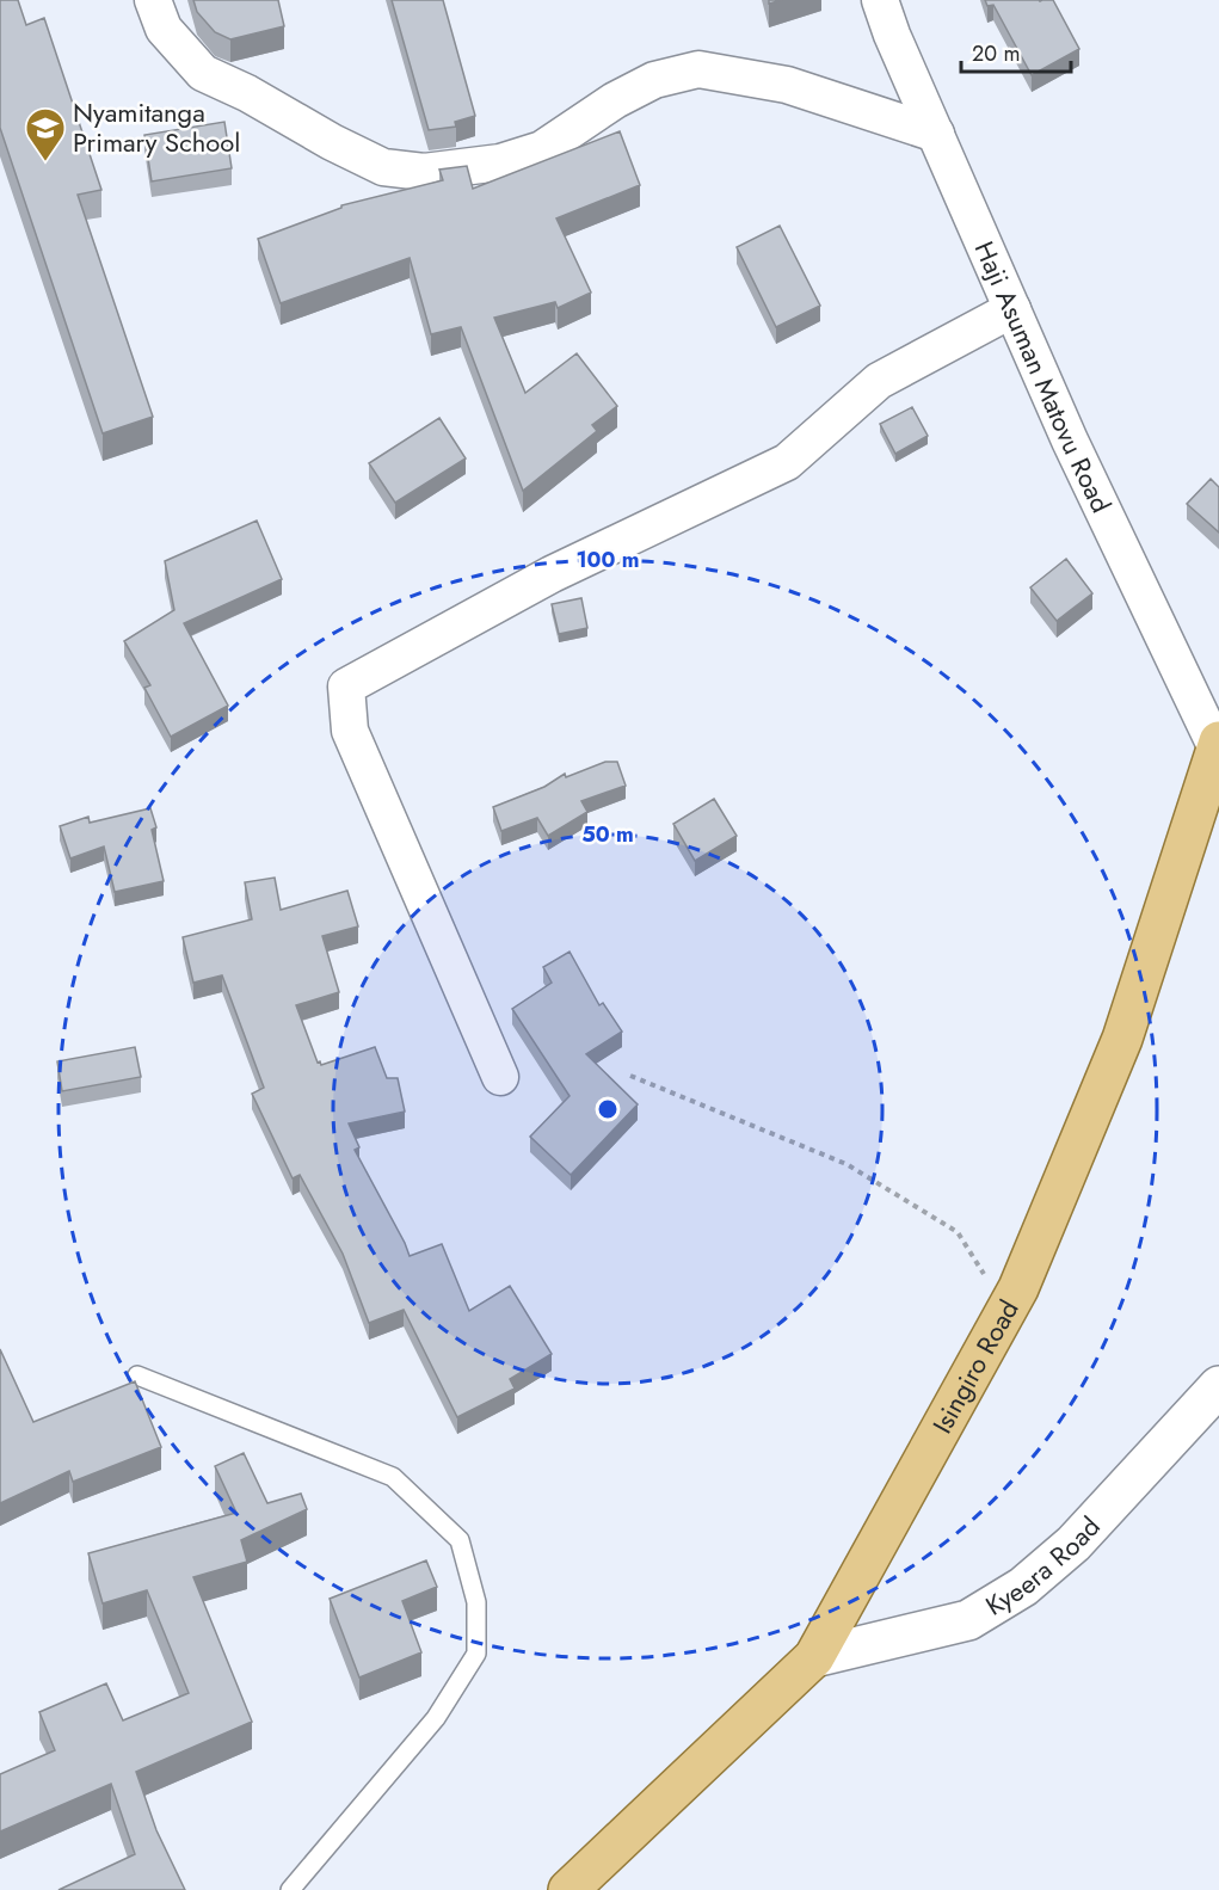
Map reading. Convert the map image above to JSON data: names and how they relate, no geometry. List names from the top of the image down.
{
  "streets": {
    "main road": ["Isingiro Road", "Kyeera Road"],
    "street": ["Haji Asuman Matovu Road"]
  },
  "crossings": [
    ["Haji Asuman Matovu Road", "Isingiro Road"],
    ["Isingiro Road", "Kyeera Road"]
  ],
  "places": {
    "school or university": ["Nyamitanga Primary School"]
  },
  "scale_bar": "20 m",
  "rings": ["100 m", "50 m"]
}
